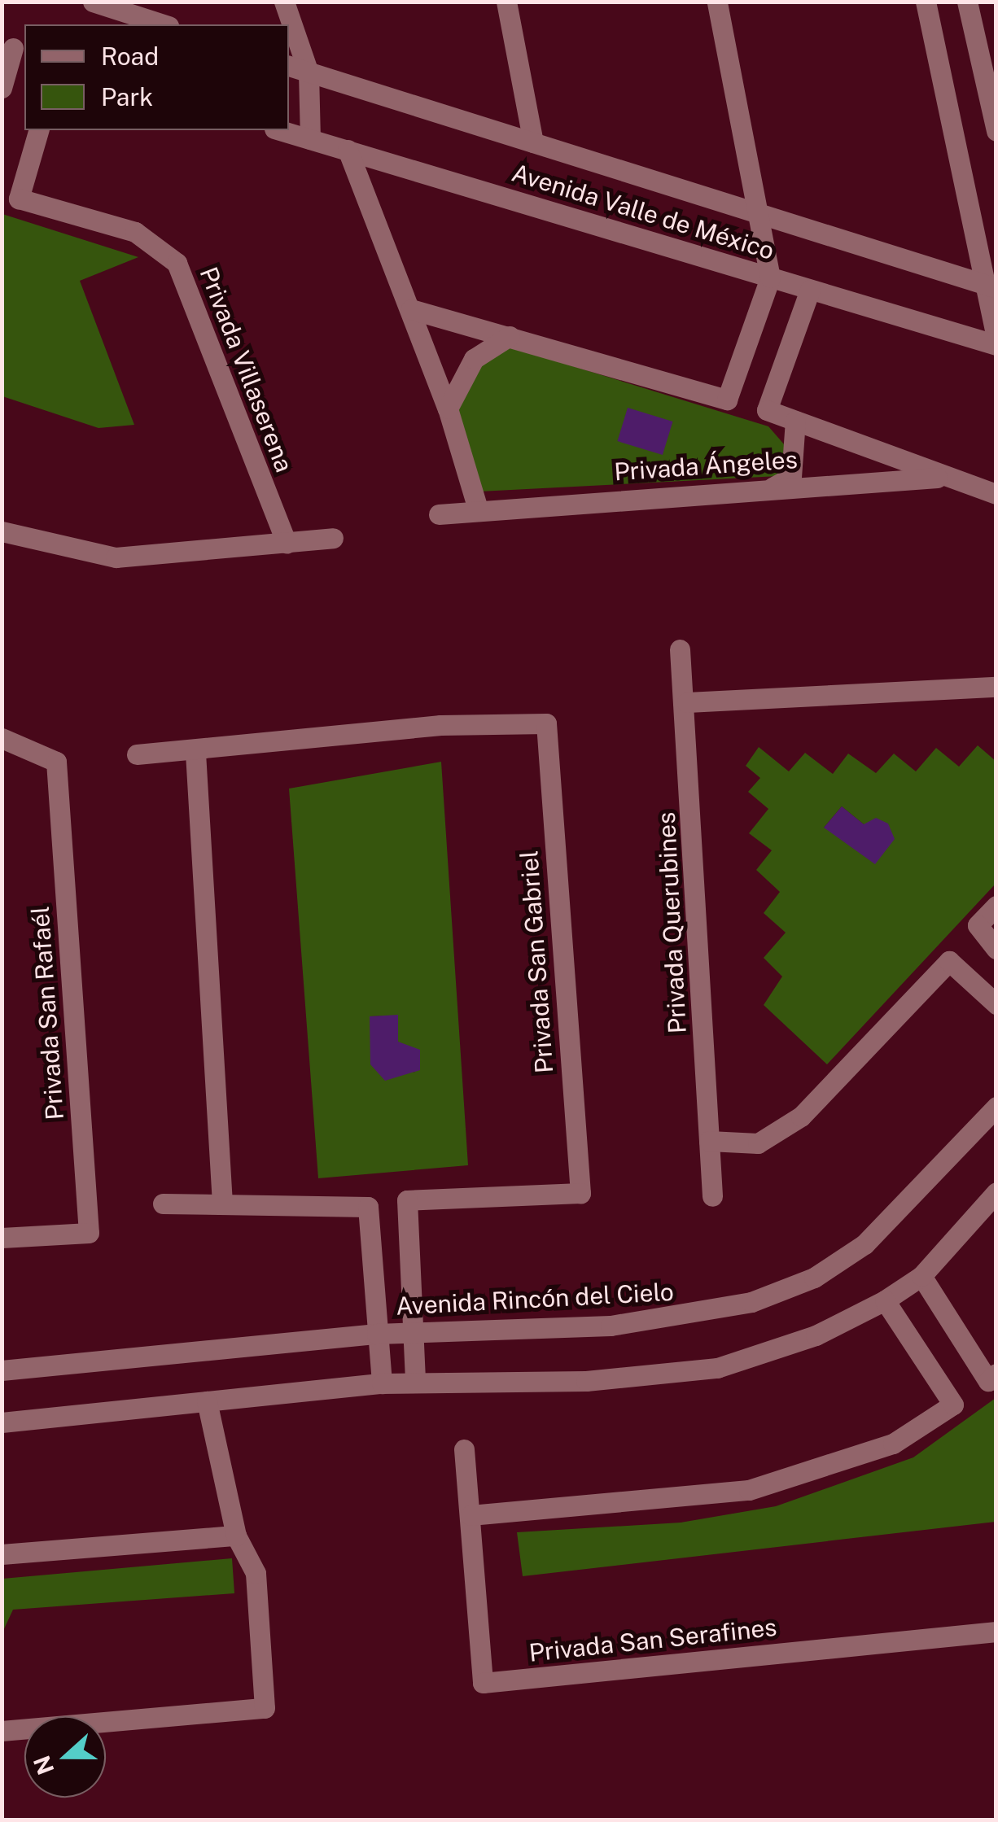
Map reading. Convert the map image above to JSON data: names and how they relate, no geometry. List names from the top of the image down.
{
  "streets": {
    "street": [
      "Avenida Valle de México",
      "Privada Villaserena",
      "Privada Ángeles",
      "Privada Querubines",
      "Privada San Gabriel",
      "Privada San Rafaél",
      "Avenida Rincón del Cielo",
      "Privada San Serafines"
    ]
  },
  "crossings": [
    ["Avenida Valle de México", "Privada Ángeles"],
    ["Privada San Gabriel", "Avenida Rincón del Cielo"]
  ],
  "legend": ["Road", "Park"],
  "north": "left"
}
